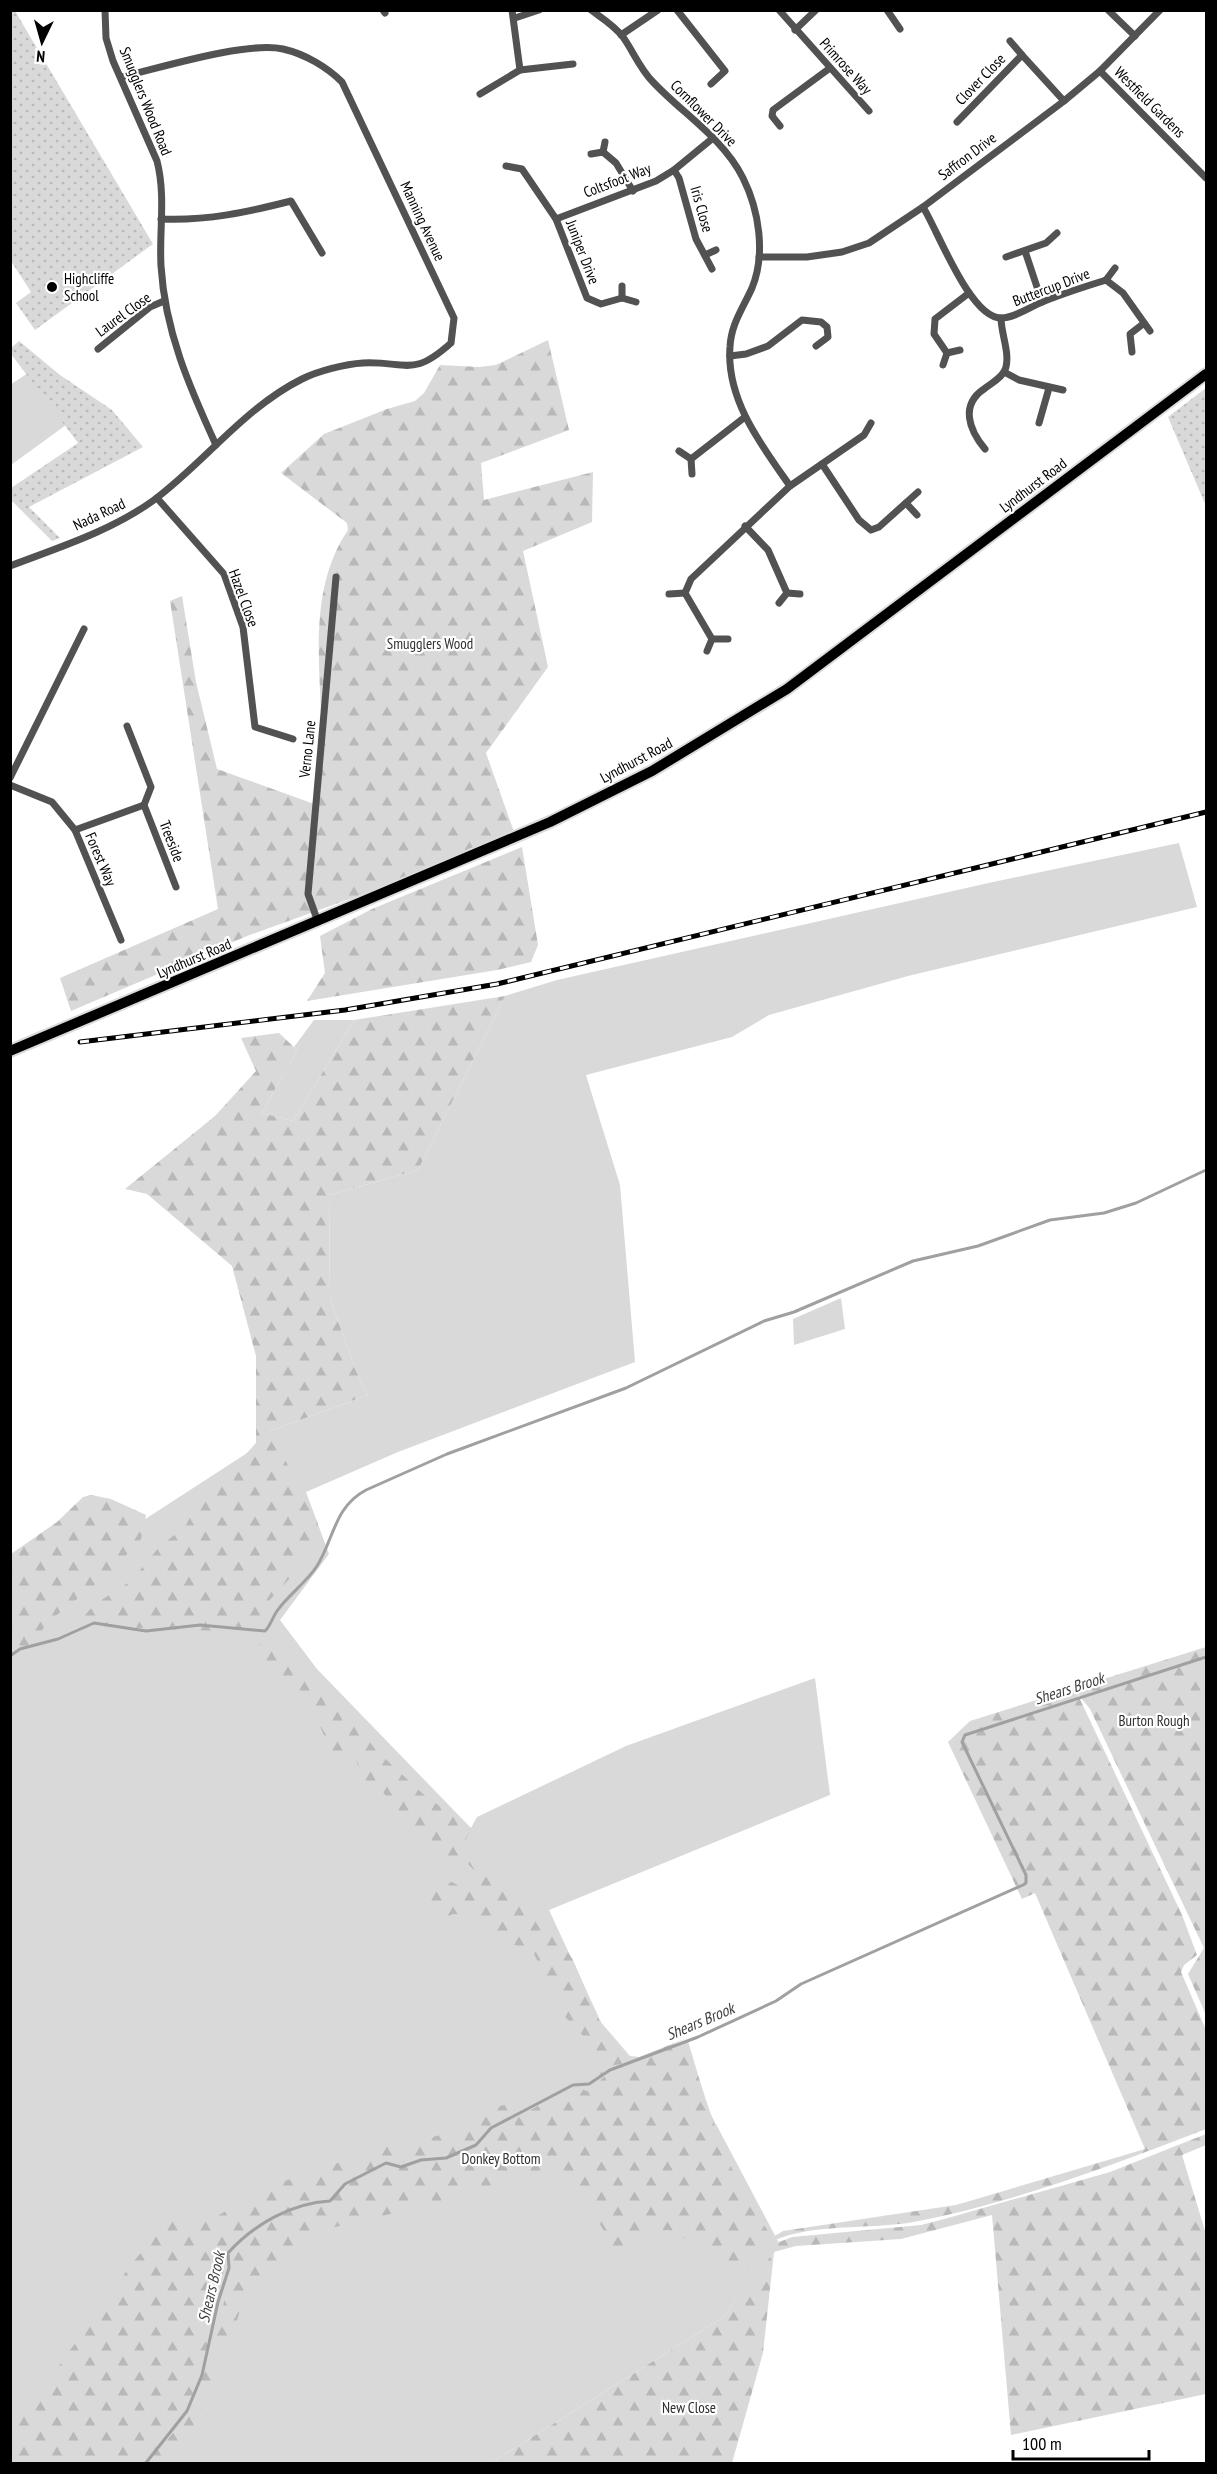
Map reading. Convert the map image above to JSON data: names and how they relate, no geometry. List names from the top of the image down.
{
  "streets": {
    "main road": ["Lyndhurst Road"],
    "street": [
      "Primrose Way",
      "Clover Close",
      "Smugglers Wood Road",
      "Westfield Gardens",
      "Cornflower Drive",
      "Saffron Drive",
      "Coltsfoot Way",
      "Iris Close",
      "Manning Avenue",
      "Juniper Drive",
      "Buttercup Drive",
      "Laurel Close",
      "Nada Road",
      "Hazel Close",
      "Verno Lane",
      "Treeside",
      "Forest Way"
    ]
  },
  "crossings": [
    ["Clover Close", "Saffron Drive"],
    ["Smugglers Wood Road", "Manning Avenue"],
    ["Smugglers Wood Road", "Laurel Close"],
    ["Smugglers Wood Road", "Nada Road"],
    ["Westfield Gardens", "Saffron Drive"],
    ["Cornflower Drive", "Saffron Drive"],
    ["Cornflower Drive", "Coltsfoot Way"],
    ["Saffron Drive", "Buttercup Drive"],
    ["Coltsfoot Way", "Iris Close"],
    ["Coltsfoot Way", "Juniper Drive"],
    ["Manning Avenue", "Nada Road"],
    ["Lyndhurst Road", "Verno Lane"],
    ["Nada Road", "Hazel Close"]
  ],
  "water": ["Shears Brook"],
  "parks": [
    "Smugglers Wood",
    "Burton Rough",
    "Donkey Bottom",
    "New Close"
  ],
  "places": ["Highcliffe School"],
  "scale_bar": "100 m",
  "north": "bottom"
}
